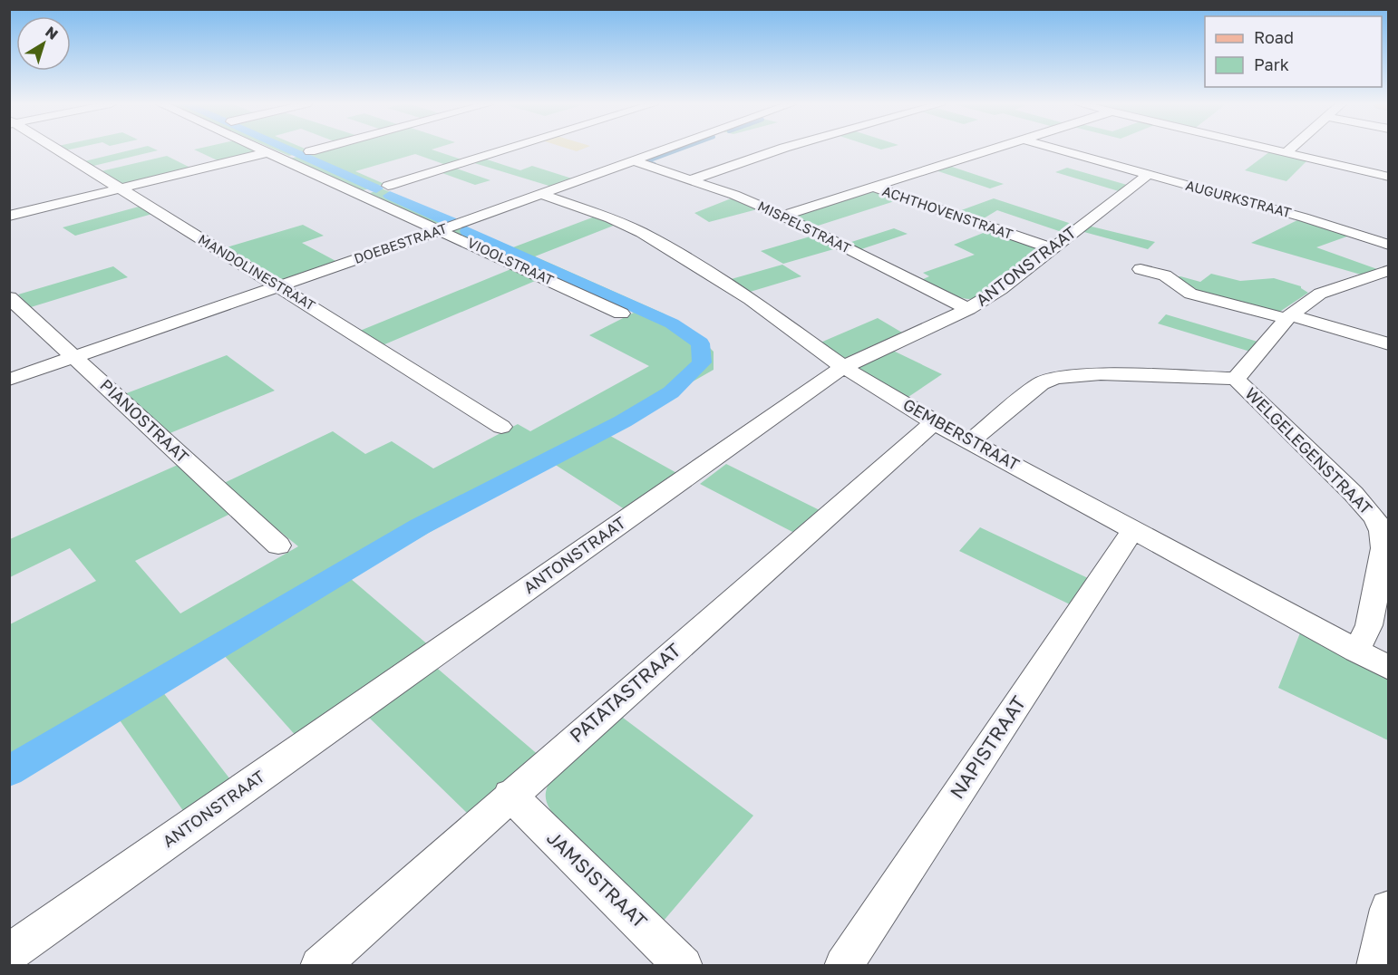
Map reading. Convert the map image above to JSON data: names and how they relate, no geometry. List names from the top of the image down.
{
  "streets": {
    "street": [
      "AUGURKSTRAAT",
      "ACHTHOVENSTRAAT",
      "MISPELSTRAAT",
      "DOEBESTRAAT",
      "VIOOLSTRAAT",
      "ANTONSTRAAT",
      "MANDOLINESTRAAT",
      "PIANOSTRAAT",
      "GEMBERSTRAAT",
      "WELGELEGENSTRAAT",
      "PATATASTRAAT",
      "NAPISTRAAT",
      "JAMSISTRAAT"
    ]
  },
  "crossings": [
    ["AUGURKSTRAAT", "ANTONSTRAAT"],
    ["ACHTHOVENSTRAAT", "ANTONSTRAAT"],
    ["MISPELSTRAAT", "DOEBESTRAAT"],
    ["MISPELSTRAAT", "ANTONSTRAAT"],
    ["DOEBESTRAAT", "VIOOLSTRAAT"],
    ["DOEBESTRAAT", "MANDOLINESTRAAT"],
    ["DOEBESTRAAT", "PIANOSTRAAT"],
    ["DOEBESTRAAT", "GEMBERSTRAAT"],
    ["ANTONSTRAAT", "GEMBERSTRAAT"],
    ["GEMBERSTRAAT", "WELGELEGENSTRAAT"],
    ["GEMBERSTRAAT", "PATATASTRAAT"],
    ["GEMBERSTRAAT", "NAPISTRAAT"],
    ["PATATASTRAAT", "JAMSISTRAAT"]
  ],
  "legend": ["Road", "Park"],
  "north": "top right"
}
